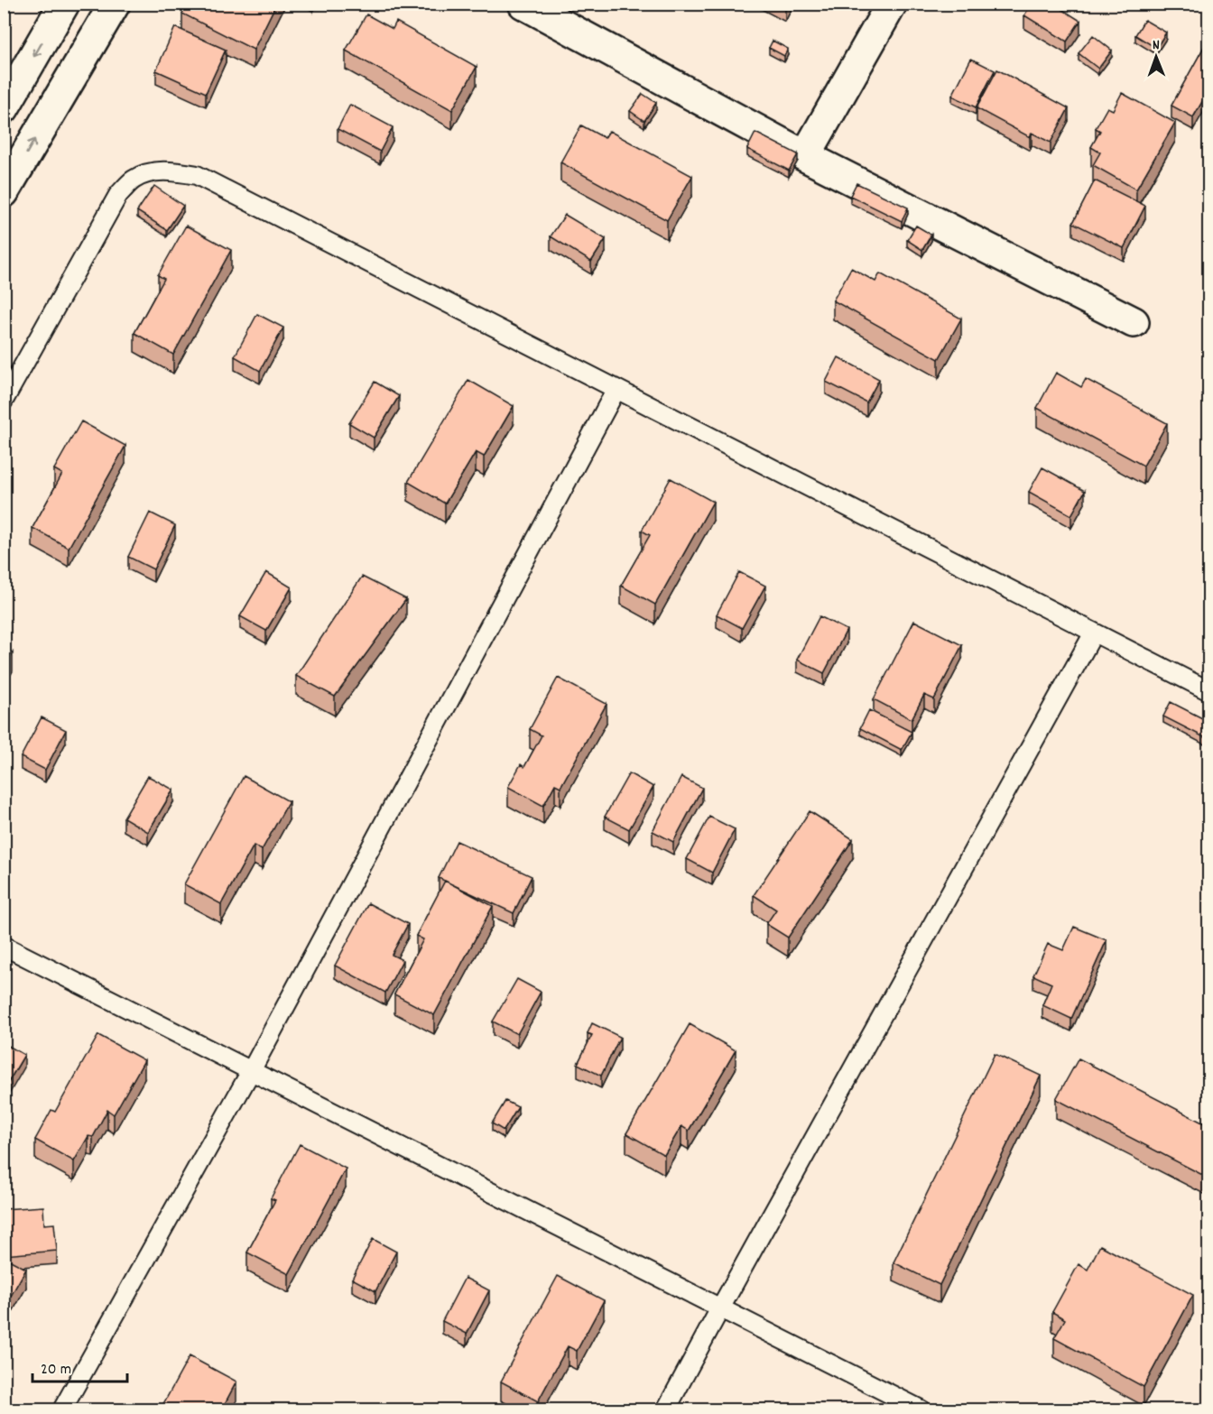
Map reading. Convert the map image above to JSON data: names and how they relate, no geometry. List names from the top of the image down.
{
  "scale_bar": "20 m",
  "north": "top"
}
